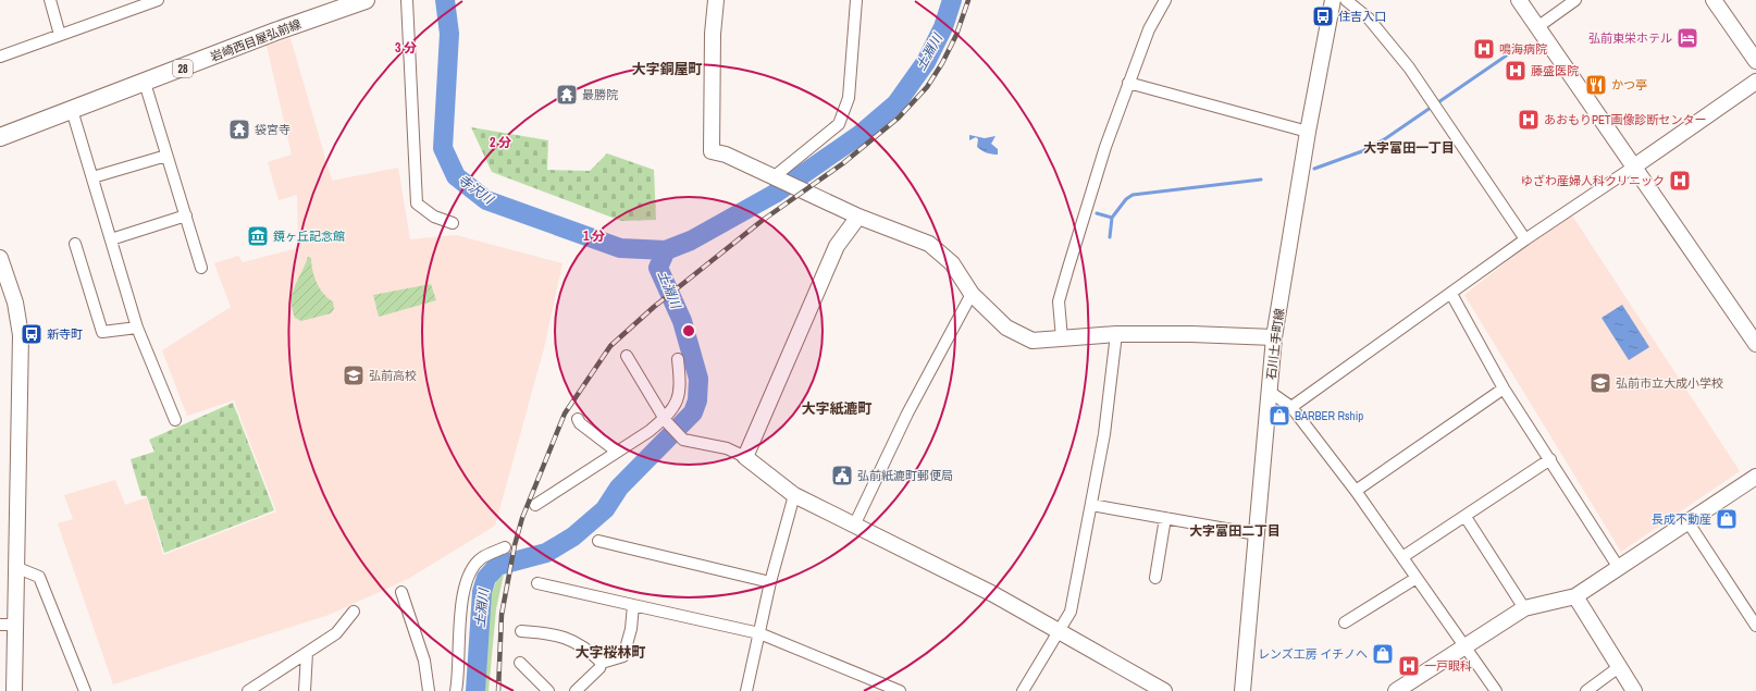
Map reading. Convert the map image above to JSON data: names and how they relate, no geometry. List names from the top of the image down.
{
  "streets": {
    "main road": ["岩崎西目屋弘前線", "28"],
    "street": ["石川土手町線"]
  },
  "districts": [
    "大字銅屋町",
    "大字富田一丁目",
    "大字紙漉町",
    "大字富田二丁目",
    "大字桜林町"
  ],
  "water": ["土淵川", "寺沢川"],
  "places": {
    "bus stop": ["住吉入口", "新寺町"],
    "hotel": ["弘前東栄ホテル"],
    "hospital": [
      "鳴海病院",
      "藤盛医院",
      "あおもりPET画像診断センター",
      "ゆざわ産婦人科クリニック",
      "一戸眼科"
    ],
    "restaurant": ["かつ亭"],
    "temple": ["最勝院", "袋宮寺"],
    "museum": ["鏡ヶ丘記念館"],
    "school or university": ["弘前高校", "弘前市立大成小学校"],
    "shop": ["BARBER Rship", "長成不動産", "レンズ工房 イチノヘ"],
    "public building": ["弘前紙漉町郵便局"]
  },
  "rings": ["3 分", "2 分", "1 分"]
}
